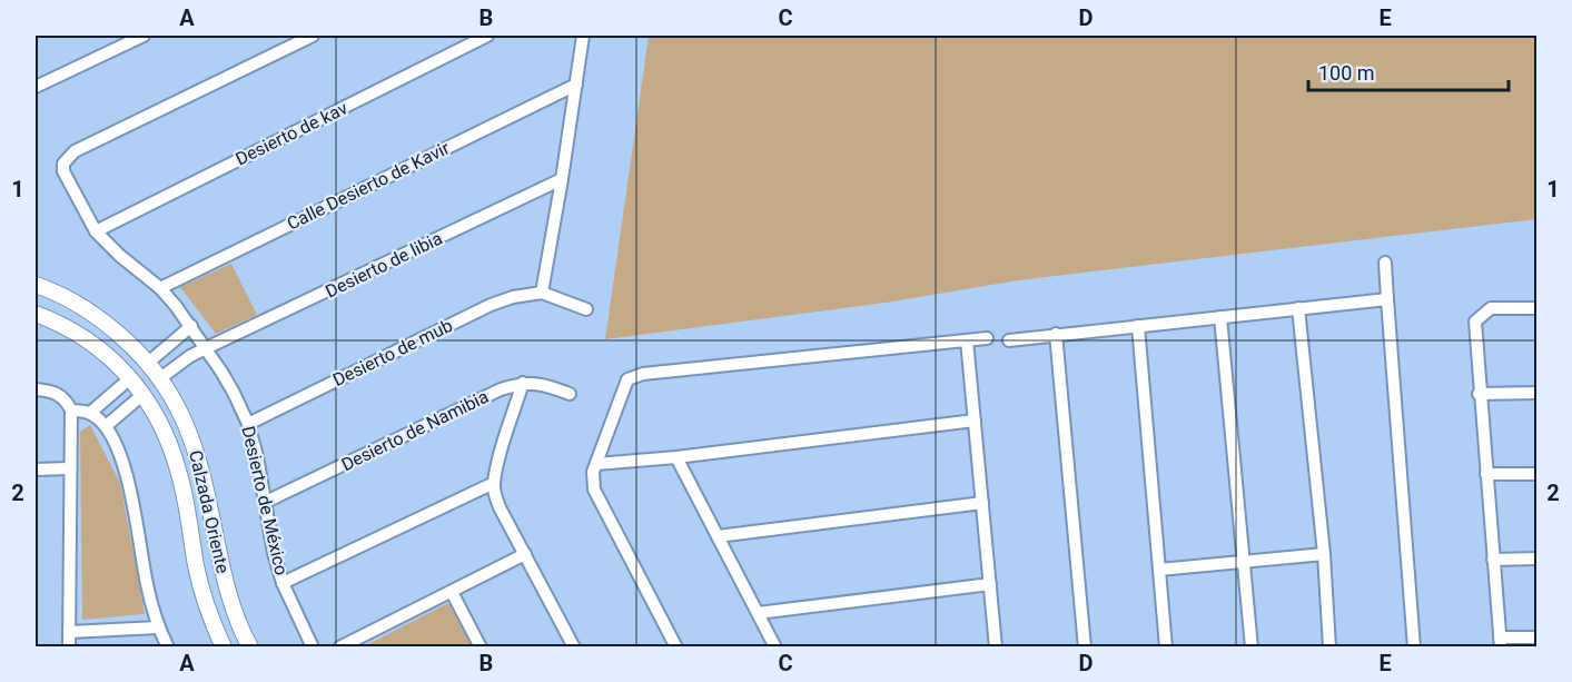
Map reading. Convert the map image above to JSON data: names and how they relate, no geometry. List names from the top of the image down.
{
  "streets": {
    "street": [
      "Desierto de kav",
      "Calle Desierto de Kavir",
      "Desierto de libia",
      "Desierto de mub",
      "Desierto de Namibia",
      "Desierto de México",
      "Calzada Oriente"
    ]
  },
  "crossings": [
    ["Desierto de kav", "Desierto de México"],
    ["Calle Desierto de Kavir", "Desierto de México"],
    ["Desierto de libia", "Desierto de México"],
    ["Desierto de libia", "Calzada Oriente"],
    ["Desierto de mub", "Desierto de México"],
    ["Desierto de Namibia", "Desierto de México"]
  ],
  "scale_bar": "100 m",
  "grid": {
    "columns": [
      "A",
      "B",
      "C",
      "D",
      "E"
    ],
    "rows": ["1", "2"]
  }
}
